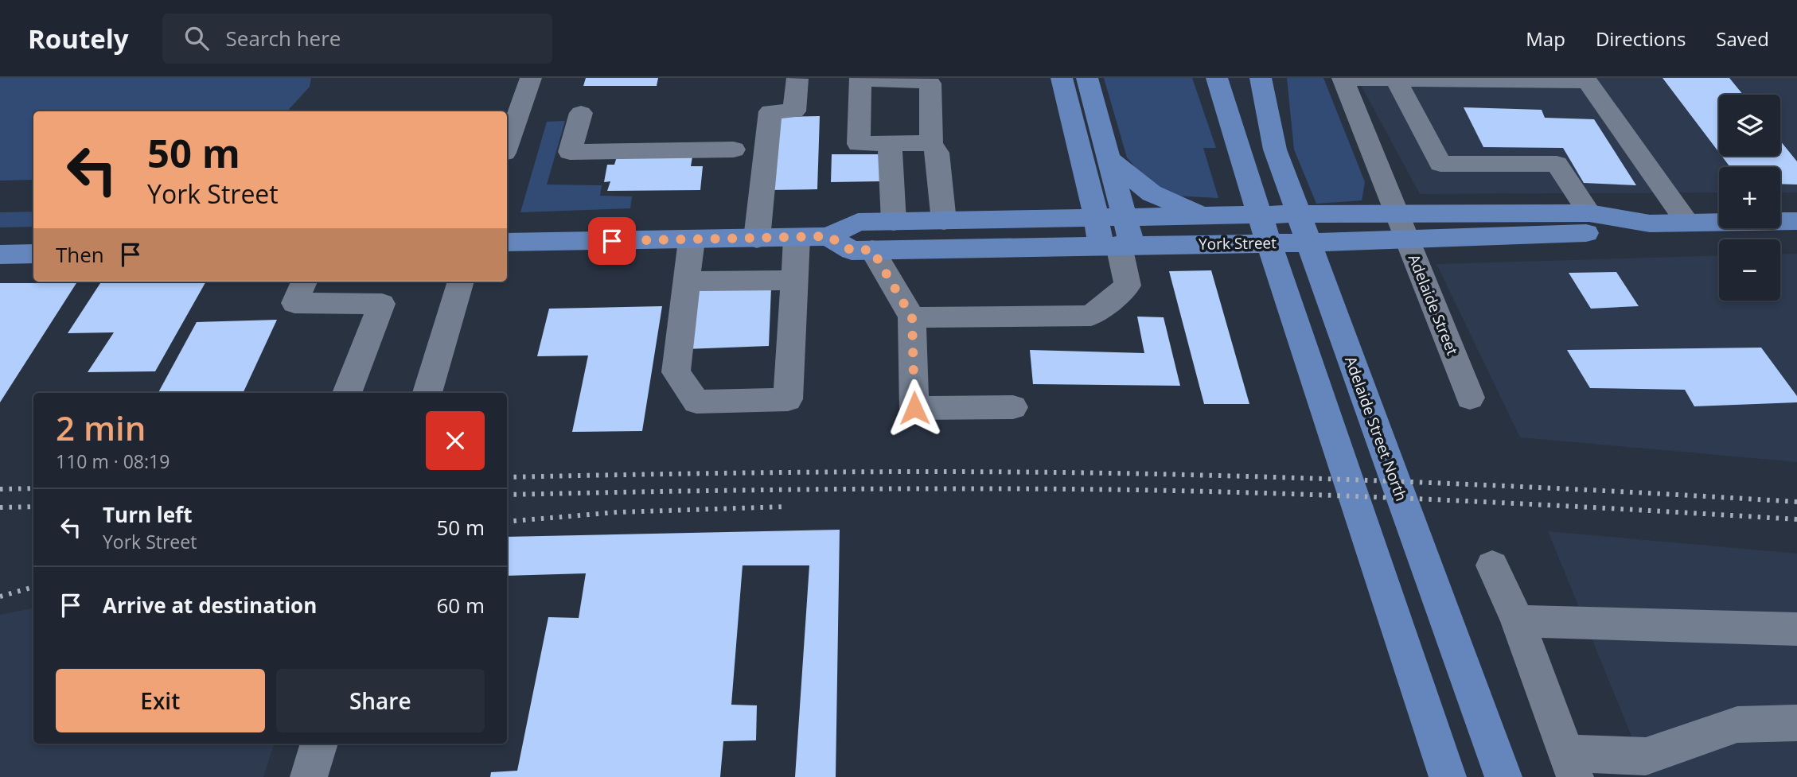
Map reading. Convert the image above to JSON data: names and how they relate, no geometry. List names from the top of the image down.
{
  "streets": {
    "main road": ["York Street", "Adelaide Street North"],
    "street": ["Adelaide Street"]
  },
  "crossings": [
    ["York Street", "Adelaide Street"]
  ],
  "page": {
    "header": "Routely",
    "search": "Search here",
    "nav": ["Map", "Directions", "Saved"],
    "map_buttons": ["+", "−"],
    "turn": ["50 m", "York Street"],
    "then": "Then",
    "heading": ["2 min", "110 m · 08:19"],
    "list": [
      {
        "name": "Turn left",
        "note": "York Street",
        "value": "50 m"
      },
      {
        "name": "Arrive at destination",
        "value": "60 m"
      }
    ],
    "buttons": ["Exit", "Share"]
  }
}
